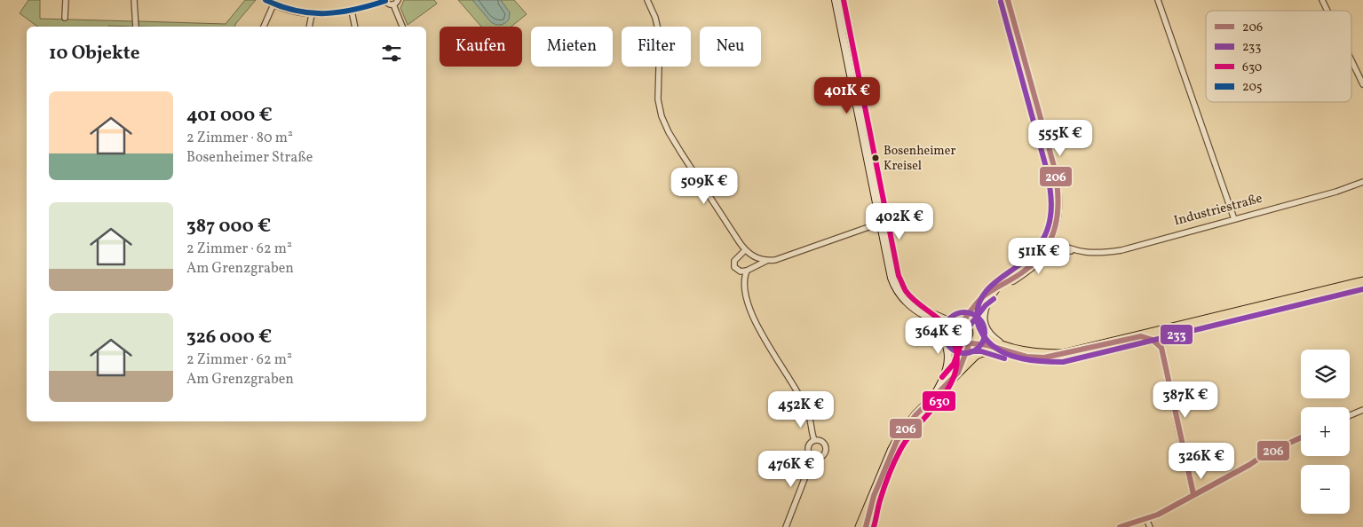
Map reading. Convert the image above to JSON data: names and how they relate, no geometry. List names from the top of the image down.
{
  "streets": {
    "street": ["Industriestraße"]
  },
  "places": ["Bosenheimer Kreisel"],
  "lines": [
    "transit line 206",
    "transit line 630",
    "transit line 205",
    "transit line 233"
  ],
  "legend": [
    "206",
    "233",
    "630",
    "205"
  ],
  "page": {
    "chip": [
      "Kaufen",
      "Mieten",
      "Filter",
      "Neu"
    ],
    "heading": "10 Objekte",
    "price": [
      "401K €",
      "555K €",
      "509K €",
      "402K €",
      "511K €",
      "364K €",
      "387K €",
      "452K €",
      "326K €",
      "476K €"
    ],
    "list": [
      {
        "name": "401 000 €",
        "note": "2 Zimmer · 80 m² · Bosenheimer Straße"
      },
      {
        "name": "387 000 €",
        "note": "2 Zimmer · 62 m² · Am Grenzgraben"
      },
      {
        "name": "326 000 €",
        "note": "2 Zimmer · 62 m² · Am Grenzgraben"
      }
    ],
    "map_buttons": ["+", "−"]
  }
}
